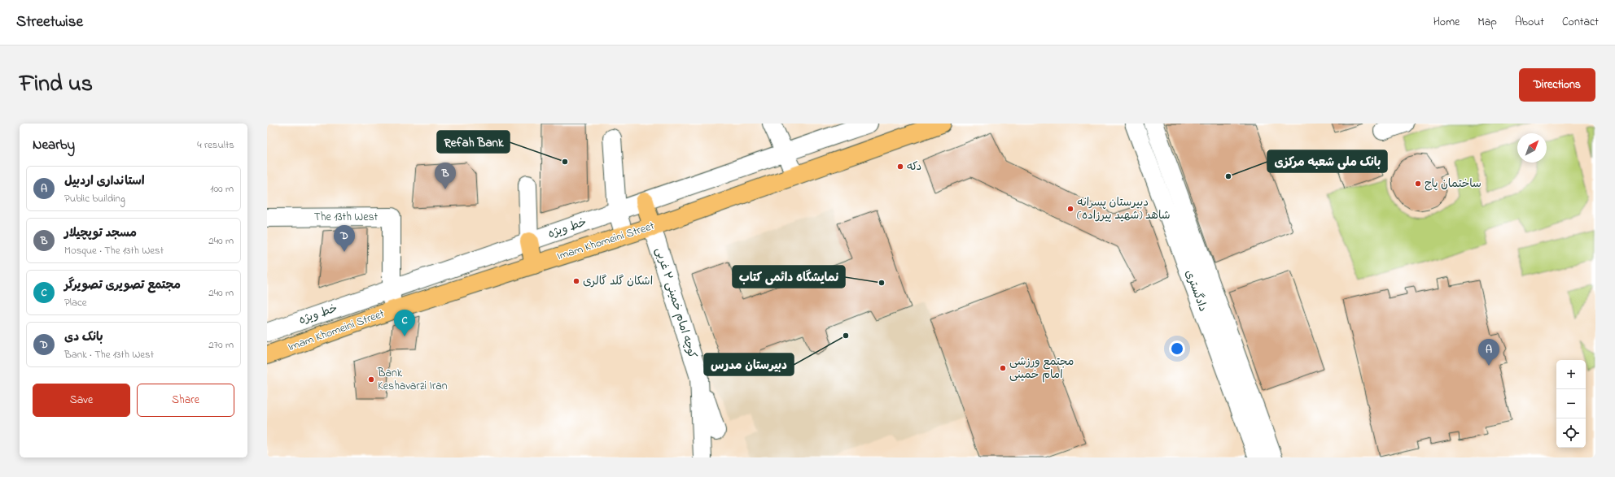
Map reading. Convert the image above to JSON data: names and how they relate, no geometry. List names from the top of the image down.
{
  "streets": {
    "main road": ["Imam Khomeini Street"],
    "street": [
      "The 13th West",
      "خط ویژه",
      "دادگستری",
      "کوچه امام خمینی ۲ غربی"
    ]
  },
  "crossings": [
    ["The 13th West", "خط ویژه"],
    ["Imam Khomeini Street", "کوچه امام خمینی ۲ غربی"]
  ],
  "places": [
    "Refah Bank",
    "دکه",
    "بانک ملی شعبه مرکزی",
    "ساختمان پاج",
    "دبیرستان پسرانه شاهد (شهید پیرزاده)",
    "اشکان گلد گالری",
    "نمایشگاه دائمی کتاب",
    "دبیرستان مدرس",
    "مجتمع ورزشی امام خمینی",
    "Bank Keshavarzi Iran"
  ],
  "north": "top right",
  "page": {
    "header": "Streetwise",
    "nav": [
      "Home",
      "Map",
      "About",
      "Contact"
    ],
    "title": "Find us",
    "buttons": [
      "Directions",
      ["Save", "Share"]
    ],
    "heading": ["Nearby", "4 results"],
    "pins": [
      "B",
      "D",
      "C",
      "A"
    ],
    "list": [
      {
        "mark": "A",
        "name": "استانداری اردبیل",
        "note": "Public building",
        "value": "100 m"
      },
      {
        "mark": "B",
        "name": "مسجد توپچیلار",
        "note": "Mosque · The 13th West",
        "value": "240 m"
      },
      {
        "mark": "C",
        "name": "مجتمع تصویری تصویرگر",
        "note": "Place",
        "value": "240 m"
      },
      {
        "mark": "D",
        "name": "بانک دی",
        "note": "Bank · The 13th West",
        "value": "270 m"
      }
    ],
    "map_buttons": ["+", "−"]
  }
}
